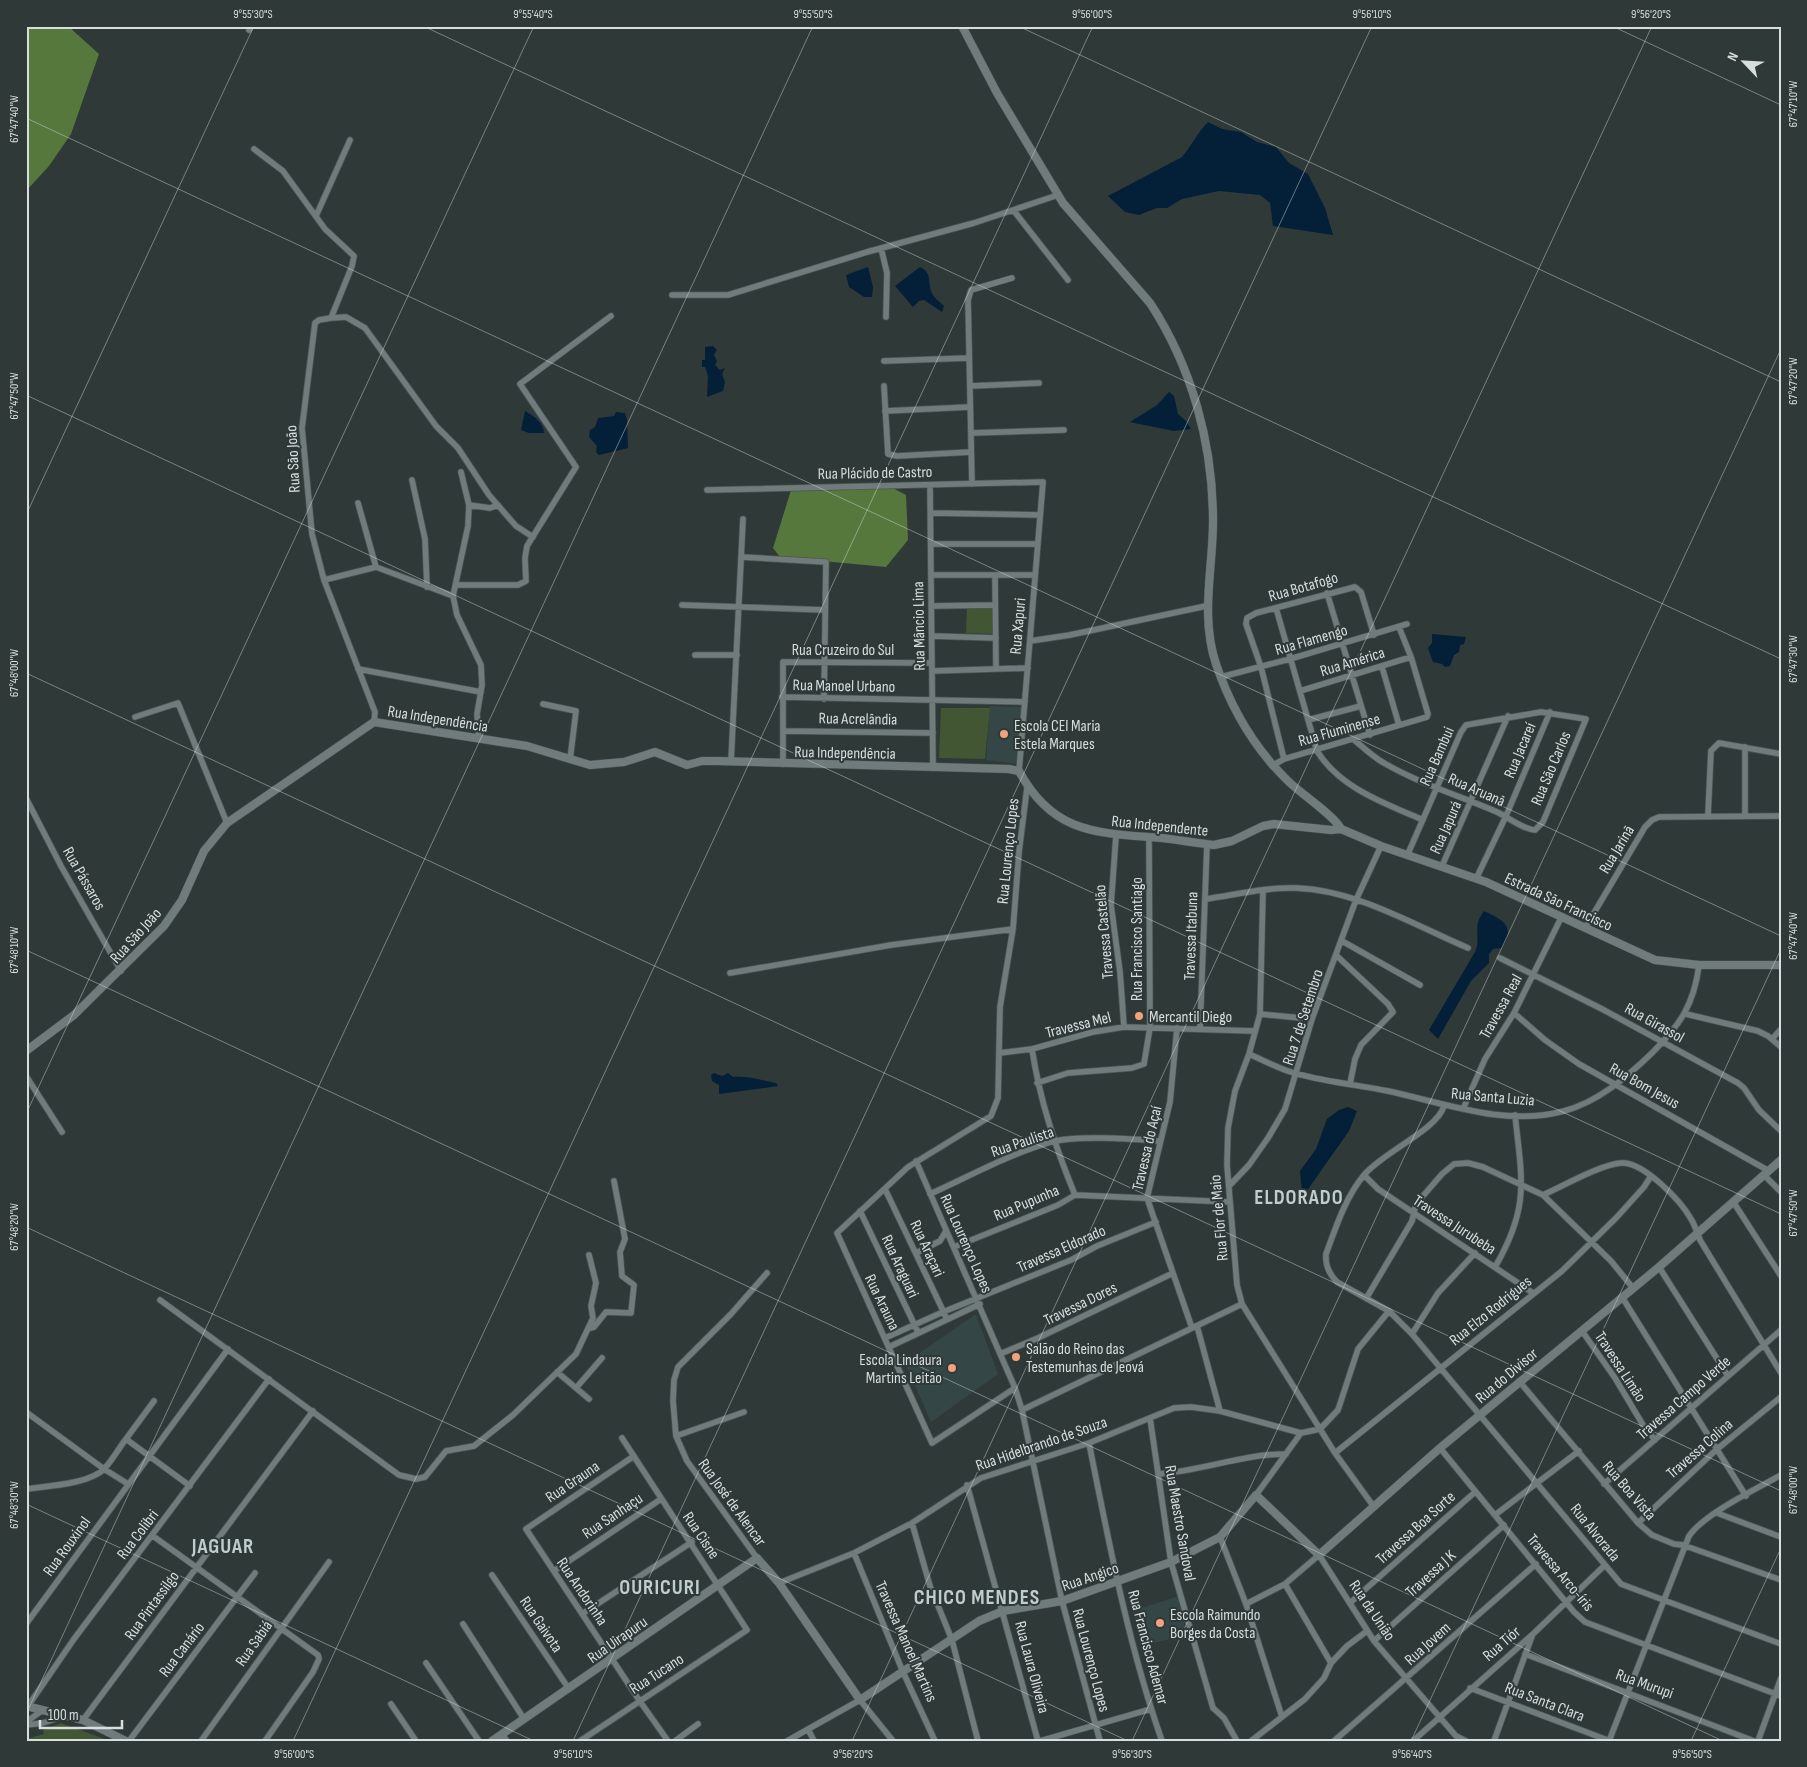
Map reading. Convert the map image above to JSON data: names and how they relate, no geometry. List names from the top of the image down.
{
  "streets": {
    "street": [
      "Rua São João",
      "Rua Plácido de Castro",
      "Rua Botafogo",
      "Rua Mâncio Lima",
      "Rua Xapuri",
      "Rua Flamengo",
      "Rua Cruzeiro do Sul",
      "Rua América",
      "Rua Manoel Urbano",
      "Rua Independência",
      "Rua Acrelândia",
      "Rua Fluminense",
      "Rua Jacareí",
      "Rua Bambui",
      "Rua São Carlos",
      "Rua Aruanã",
      "Rua Independente",
      "Rua Japurá",
      "Rua Jarinã",
      "Rua Lourenço Lopes",
      "Rua Pássaros",
      "Estrada São Francisco",
      "Travessa Castelão",
      "Travessa Itabuna",
      "Rua Francisco Santiago",
      "Travessa Real",
      "Rua 7 de Setembro",
      "Rua Girassol",
      "Travessa Mel",
      "Rua Bom Jesus",
      "Rua Santa Luzia",
      "Rua Paulista",
      "Travessa do Açaí",
      "Rua Pupunha",
      "Rua Flor de Maio",
      "Travessa Jurubeba",
      "Rua Araçari",
      "Travessa Eldorado",
      "Rua Araguari",
      "Rua Arauna",
      "Travessa Dores",
      "Rua Elzo Rodrigues",
      "Travessa Limão",
      "Rua do Divisor",
      "Travessa Campo Verde",
      "Rua Hidelbrando de Souza",
      "Travessa Colina",
      "Rua Grauna",
      "Rua Boa Vista",
      "Rua José de Alencar",
      "Rua Sanhaçu",
      "Rua Maestro Sandoval",
      "Travessa Boa Sorte",
      "Rua Alvorada",
      "Rua Colibri",
      "Rua Cisne",
      "Rua Rouxinol",
      "Travessa Arco-íris",
      "Travessa J K",
      "Rua Angico",
      "Rua Andorinha",
      "Rua Pintassilgo",
      "Rua da União",
      "Rua Gaivota",
      "Rua Uirapuru",
      "Travessa Manoel Martins",
      "Rua Sabiá",
      "Rua Jovem",
      "Rua Tiór",
      "Rua Francisco Ademar",
      "Rua Canário",
      "Rua Laura Oliveira",
      "Rua Tucano",
      "Rua Murupi",
      "Rua Santa Clara"
    ]
  },
  "crossings": [
    ["Rua São João", "Rua Independência"],
    ["Rua São João", "Rua Pássaros"],
    ["Rua Plácido de Castro", "Rua Mâncio Lima"],
    ["Rua Plácido de Castro", "Rua Xapuri"],
    ["Rua Botafogo", "Rua Flamengo"],
    ["Rua Mâncio Lima", "Rua Cruzeiro do Sul"],
    ["Rua Mâncio Lima", "Rua Manoel Urbano"],
    ["Rua Mâncio Lima", "Rua Independência"],
    ["Rua Mâncio Lima", "Rua Acrelândia"],
    ["Rua Xapuri", "Rua Manoel Urbano"],
    ["Rua Xapuri", "Rua Independência"],
    ["Rua Cruzeiro do Sul", "Rua Manoel Urbano"],
    ["Rua América", "Rua Fluminense"],
    ["Rua Fluminense", "Rua Aruanã"],
    ["Rua Jacareí", "Rua Bambui"],
    ["Rua Jacareí", "Rua Aruanã"],
    ["Rua Jacareí", "Estrada São Francisco"],
    ["Rua Bambui", "Rua São Carlos"],
    ["Rua Bambui", "Rua Aruanã"],
    ["Rua Bambui", "Rua Japurá"],
    ["Rua Bambui", "Estrada São Francisco"],
    ["Rua São Carlos", "Rua Aruanã"],
    ["Rua Aruanã", "Rua Japurá"],
    ["Rua Independente", "Rua Lourenço Lopes"],
    ["Rua Independente", "Estrada São Francisco"],
    ["Rua Independente", "Travessa Castelão"],
    ["Rua Independente", "Travessa Itabuna"],
    ["Rua Independente", "Rua Francisco Santiago"],
    ["Rua Japurá", "Estrada São Francisco"],
    ["Rua Jarinã", "Estrada São Francisco"],
    ["Rua Lourenço Lopes", "Travessa Mel"],
    ["Rua Lourenço Lopes", "Rua Paulista"],
    ["Rua Lourenço Lopes", "Rua Pupunha"],
    ["Rua Lourenço Lopes", "Travessa Eldorado"],
    ["Rua Lourenço Lopes", "Rua Arauna"],
    ["Rua Lourenço Lopes", "Travessa Dores"],
    ["Rua Lourenço Lopes", "Rua Hidelbrando de Souza"],
    ["Rua Lourenço Lopes", "Rua Angico"],
    ["Estrada São Francisco", "Travessa Real"],
    ["Estrada São Francisco", "Rua 7 de Setembro"],
    ["Estrada São Francisco", "Rua Santa Luzia"],
    ["Travessa Castelão", "Travessa Mel"],
    ["Travessa Itabuna", "Travessa Mel"],
    ["Rua Francisco Santiago", "Travessa Mel"],
    ["Travessa Real", "Rua Girassol"],
    ["Travessa Real", "Rua Bom Jesus"],
    ["Travessa Real", "Rua Santa Luzia"],
    ["Rua 7 de Setembro", "Rua Santa Luzia"],
    ["Rua 7 de Setembro", "Rua Flor de Maio"],
    ["Rua Girassol", "Rua Santa Luzia"],
    ["Travessa Mel", "Travessa do Açaí"],
    ["Travessa Mel", "Rua Flor de Maio"],
    ["Rua Bom Jesus", "Rua Santa Luzia"],
    ["Rua Bom Jesus", "Rua do Divisor"],
    ["Rua Santa Luzia", "Rua Flor de Maio"],
    ["Rua Paulista", "Travessa do Açaí"],
    ["Travessa do Açaí", "Rua Pupunha"],
    ["Travessa do Açaí", "Travessa Eldorado"],
    ["Travessa do Açaí", "Travessa Dores"],
    ["Travessa do Açaí", "Rua Hidelbrando de Souza"],
    ["Rua Pupunha", "Rua Flor de Maio"],
    ["Rua Flor de Maio", "Rua Elzo Rodrigues"],
    ["Rua Flor de Maio", "Rua do Divisor"],
    ["Travessa Jurubeba", "Rua Elzo Rodrigues"],
    ["Travessa Jurubeba", "Rua Alvorada"],
    ["Rua Araguari", "Rua Arauna"],
    ["Rua Elzo Rodrigues", "Rua Alvorada"],
    ["Travessa Limão", "Rua do Divisor"],
    ["Travessa Limão", "Travessa Campo Verde"],
    ["Rua do Divisor", "Rua Boa Vista"],
    ["Rua do Divisor", "Rua Alvorada"],
    ["Rua do Divisor", "Travessa Arco-íris"],
    ["Rua do Divisor", "Rua da União"],
    ["Travessa Campo Verde", "Rua Boa Vista"],
    ["Rua Hidelbrando de Souza", "Rua José de Alencar"],
    ["Rua Hidelbrando de Souza", "Rua Maestro Sandoval"],
    ["Rua Hidelbrando de Souza", "Rua Angico"],
    ["Rua Hidelbrando de Souza", "Travessa Manoel Martins"],
    ["Rua Hidelbrando de Souza", "Rua Francisco Ademar"],
    ["Rua Hidelbrando de Souza", "Rua Laura Oliveira"],
    ["Travessa Colina", "Rua Boa Vista"],
    ["Rua Grauna", "Rua Cisne"],
    ["Rua Grauna", "Rua Andorinha"],
    ["Rua José de Alencar", "Rua Angico"],
    ["Rua José de Alencar", "Rua Uirapuru"],
    ["Rua Sanhaçu", "Rua Cisne"],
    ["Rua Sanhaçu", "Rua Andorinha"],
    ["Rua Maestro Sandoval", "Rua Angico"],
    ["Travessa Boa Sorte", "Travessa Arco-íris"],
    ["Travessa Boa Sorte", "Rua da União"],
    ["Rua Alvorada", "Rua Tiór"],
    ["Rua Cisne", "Rua Uirapuru"],
    ["Rua Cisne", "Rua Tucano"],
    ["Travessa Arco-íris", "Travessa J K"],
    ["Travessa Arco-íris", "Rua Jovem"],
    ["Travessa Arco-íris", "Rua Tiór"],
    ["Travessa J K", "Rua da União"],
    ["Rua Angico", "Rua da União"],
    ["Rua Angico", "Travessa Manoel Martins"],
    ["Rua Angico", "Rua Francisco Ademar"],
    ["Rua Angico", "Rua Laura Oliveira"],
    ["Rua Andorinha", "Rua Uirapuru"],
    ["Rua Andorinha", "Rua Tucano"],
    ["Rua da União", "Rua Jovem"],
    ["Rua da União", "Rua Tiór"],
    ["Rua Gaivota", "Rua Uirapuru"],
    ["Rua Tiór", "Rua Santa Clara"]
  ],
  "districts": [
    "ELDORADO",
    "JAGUAR",
    "OURICURI",
    "CHICO MENDES"
  ],
  "places": [
    "Escola CEI Maria Estela Marques",
    "Mercantil Diego",
    "Salão do Reino das Testemunhas de Jeová",
    "Escola Lindaura Martins Leitão",
    "Escola Raimundo Borges da Costa"
  ],
  "scale_bar": "100 m",
  "north": "top left",
  "coordinates": [
    "9°55'30\"S",
    "9°55'40\"S",
    "9°55'50\"S",
    "9°56'00\"S",
    "9°56'10\"S",
    "9°56'20\"S",
    "67°47'10\"W",
    "67°47'40\"W",
    "67°47'20\"W",
    "67°47'50\"W",
    "67°47'30\"W",
    "67°48'00\"W",
    "67°48'10\"W",
    "67°48'20\"W",
    "67°48'30\"W",
    "9°56'30\"S",
    "9°56'40\"S",
    "9°56'50\"S"
  ]
}
